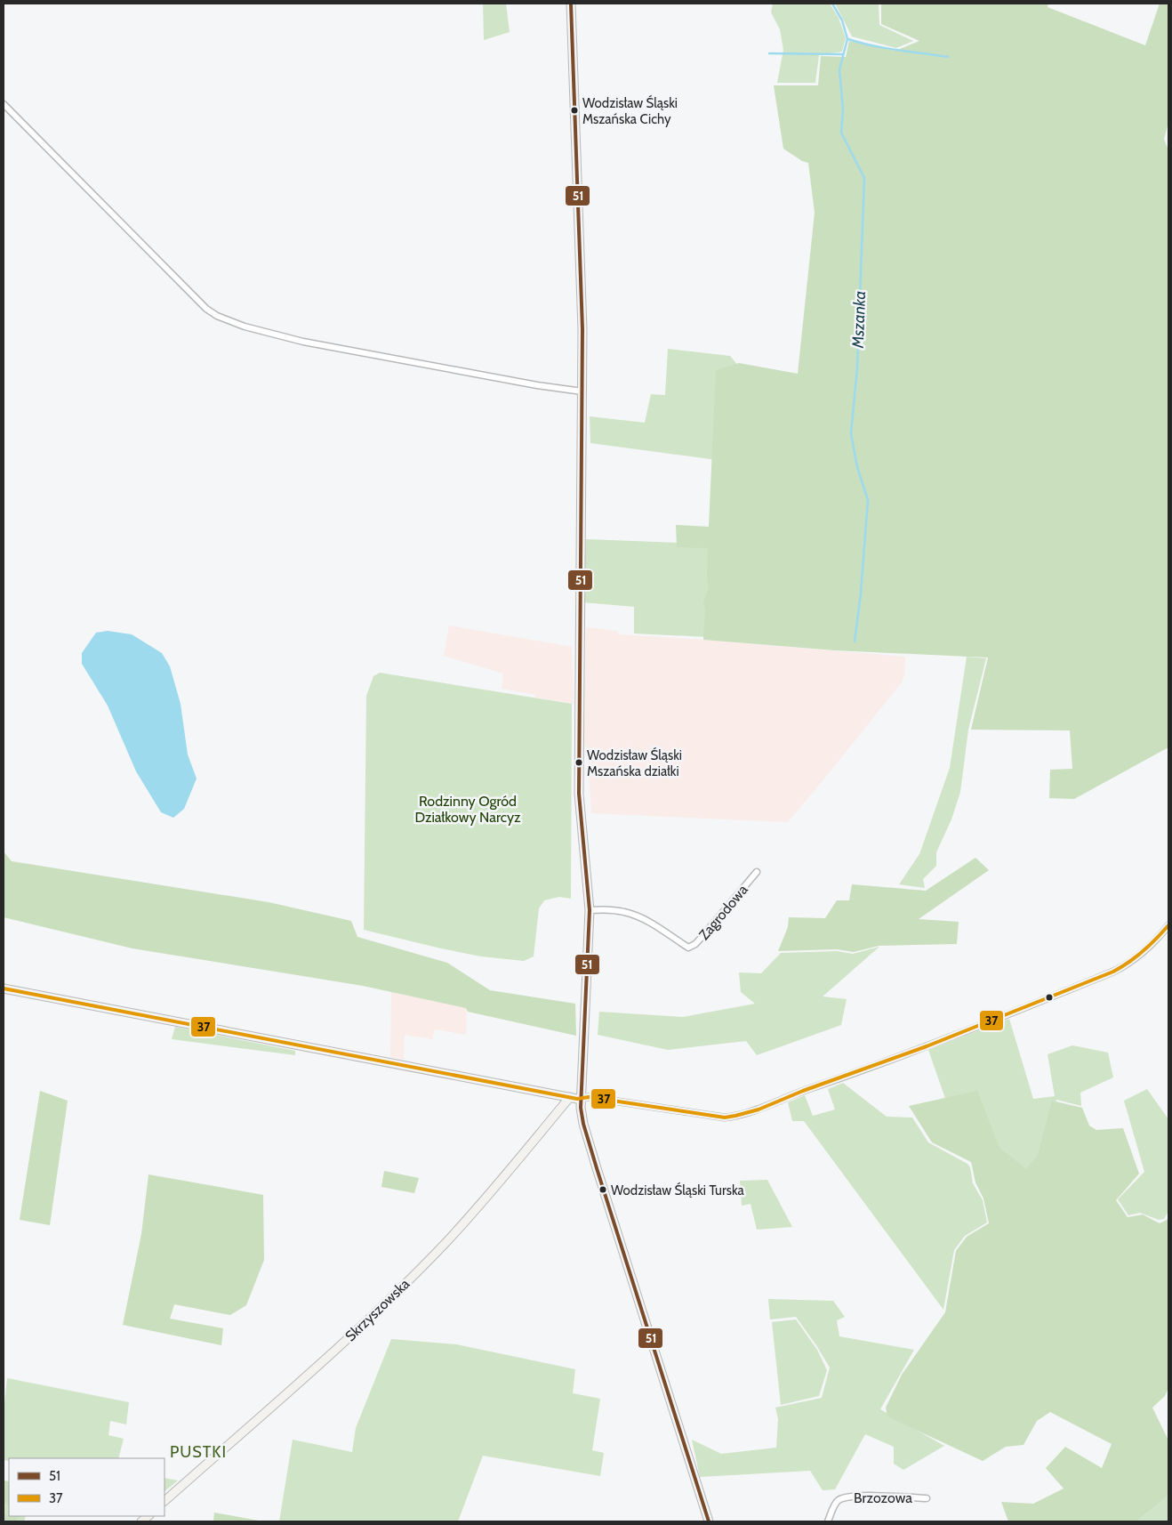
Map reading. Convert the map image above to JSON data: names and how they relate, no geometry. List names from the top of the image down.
{
  "streets": {
    "street": ["Zagrodowa", "Skrzyszowska", "Brzozowa"]
  },
  "districts": ["PUSTKI"],
  "water": ["Mszanka"],
  "parks": ["Rodzinny Ogród Działkowy Narcyz"],
  "places": ["Wodzisław Śląski Mszańska Cichy", "Wodzisław Śląski Mszańska działki", "Wodzisław Śląski Turska"],
  "lines": ["transit line 51", "transit line 37"],
  "legend": ["51", "37"]
}
